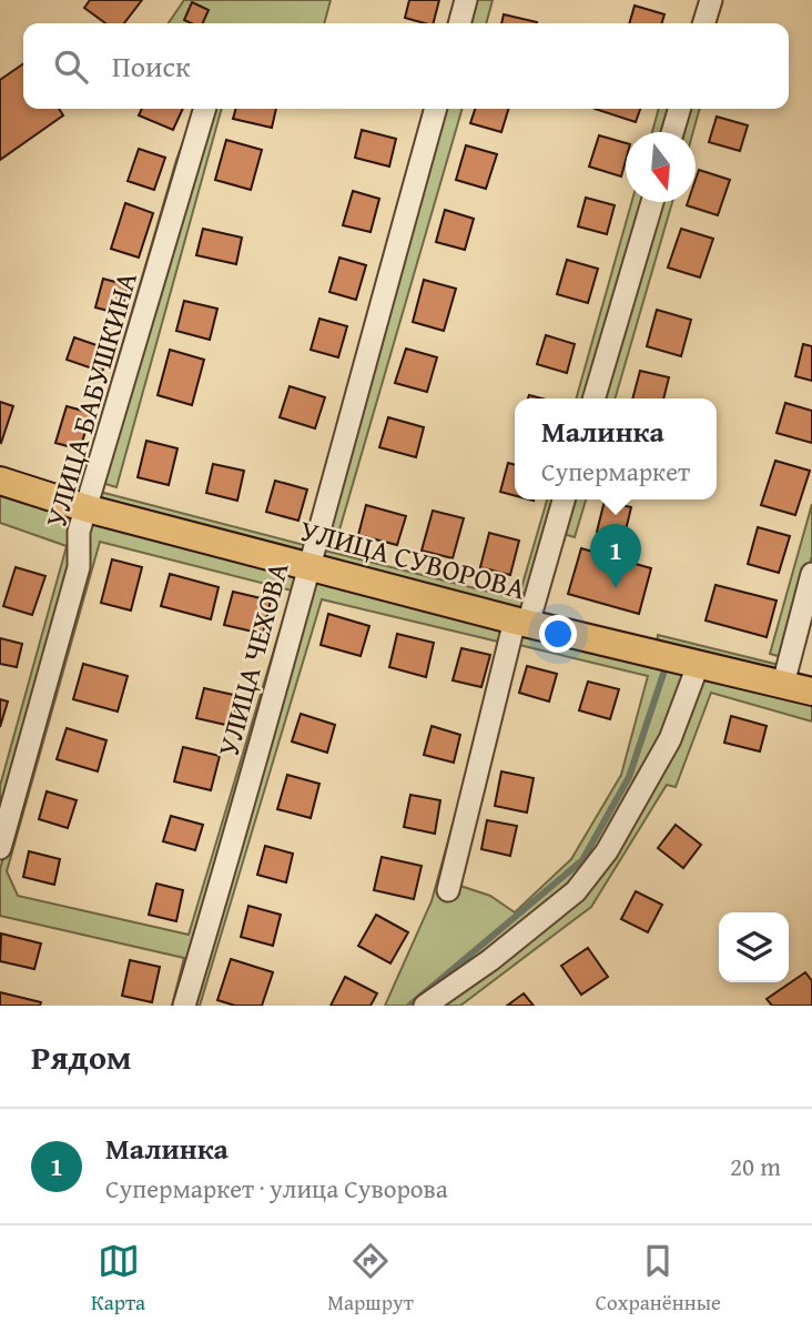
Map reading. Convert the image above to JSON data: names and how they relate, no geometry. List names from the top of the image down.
{
  "streets": {
    "main road": ["УЛИЦА СУВОРОВА"],
    "street": ["УЛИЦА БАБУШКИНА", "УЛИЦА ЧЕХОВА"]
  },
  "crossings": [
    ["УЛИЦА БАБУШКИНА", "УЛИЦА СУВОРОВА"],
    ["УЛИЦА СУВОРОВА", "УЛИЦА ЧЕХОВА"]
  ],
  "north": "bottom",
  "page": {
    "search": "Поиск",
    "popup": ["Малинка", "Супермаркет"],
    "pins": "1",
    "heading": "Рядом",
    "list": [
      {
        "mark": "1",
        "name": "Малинка",
        "note": "Супермаркет · улица Суворова",
        "value": "20 m"
      }
    ],
    "nav": ["Карта", "Маршрут", "Сохранённые"]
  }
}
